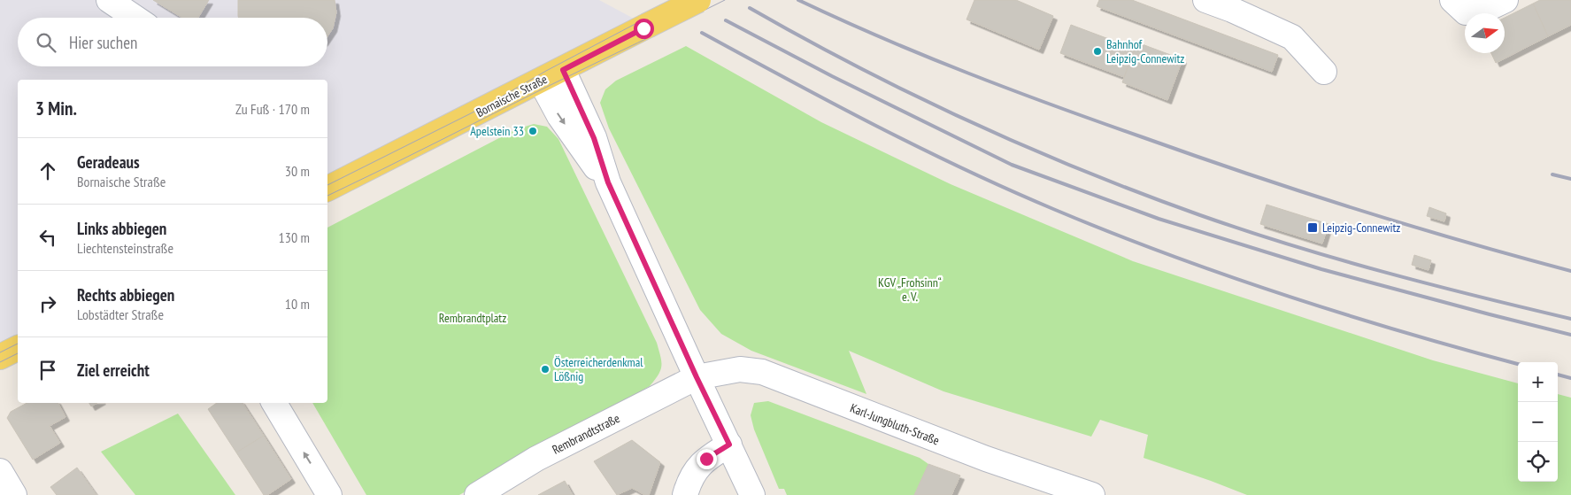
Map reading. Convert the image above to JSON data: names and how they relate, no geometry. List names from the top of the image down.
{
  "streets": {
    "main road": ["Bornaische Straße"],
    "street": ["Karl-Jungbluth-Straße", "Rembrandtstraße"]
  },
  "crossings": [
    ["Karl-Jungbluth-Straße", "Rembrandtstraße"]
  ],
  "parks": ["KGV „Frohsinn“ e. V.", "Rembrandtplatz"],
  "places": {
    "other": ["Bahnhof Leipzig-Connewitz", "Apelstein 33", "Österreicherdenkmal Lößnig"],
    "transit": ["Leipzig-Connewitz"]
  },
  "north": "right",
  "page": {
    "search": "Hier suchen",
    "heading": ["3 Min.", "Zu Fuß · 170 m"],
    "list": [
      ["Geradeaus", "Bornaische Straße", "30 m"],
      ["Links abbiegen", "Liechtensteinstraße", "130 m"],
      ["Rechts abbiegen", "Lobstädter Straße", "10 m"],
      "Ziel erreicht"
    ],
    "map_buttons": ["+", "−"]
  }
}
